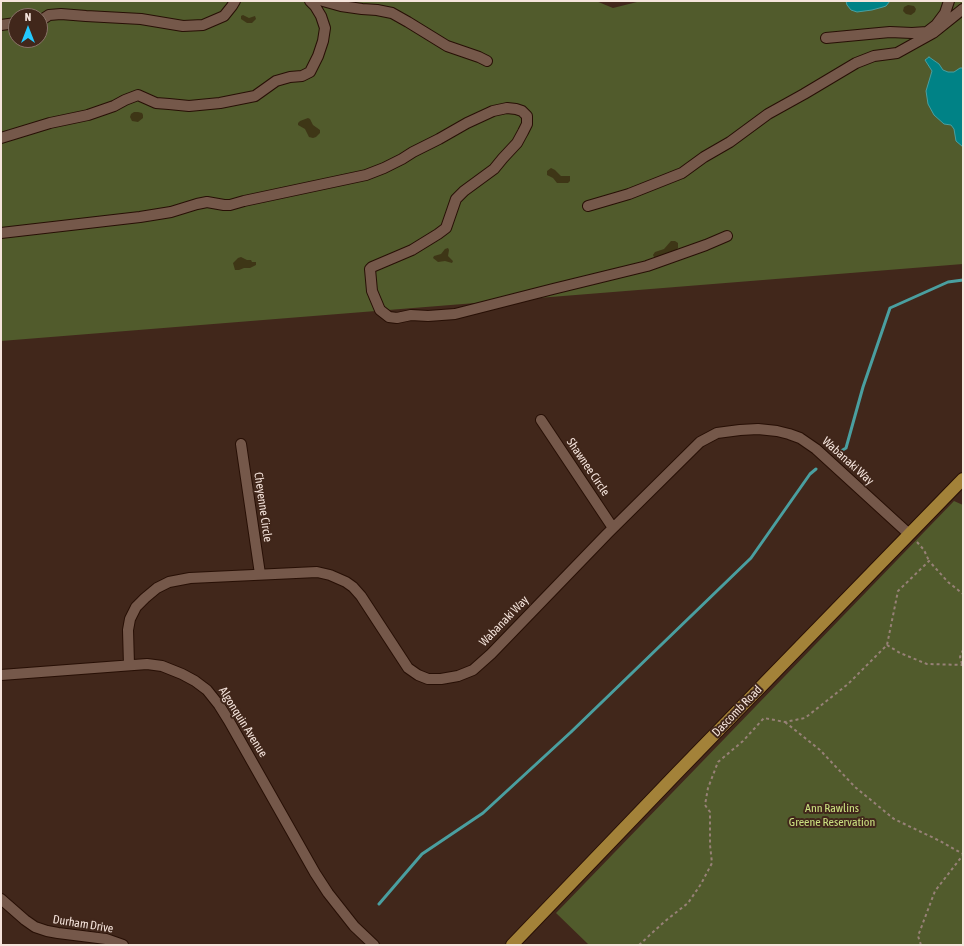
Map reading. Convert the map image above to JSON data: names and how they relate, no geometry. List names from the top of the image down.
{
  "streets": {
    "main road": ["Dascomb Road"],
    "street": [
      "Wabanaki Way",
      "Shawnee Circle",
      "Cheyenne Circle",
      "Algonquin Avenue",
      "Durham Drive"
    ]
  },
  "crossings": [
    ["Wabanaki Way", "Shawnee Circle"],
    ["Wabanaki Way", "Cheyenne Circle"],
    ["Wabanaki Way", "Dascomb Road"],
    ["Wabanaki Way", "Algonquin Avenue"]
  ],
  "parks": ["Ann Rawlins Greene Reservation"],
  "north": "top"
}
